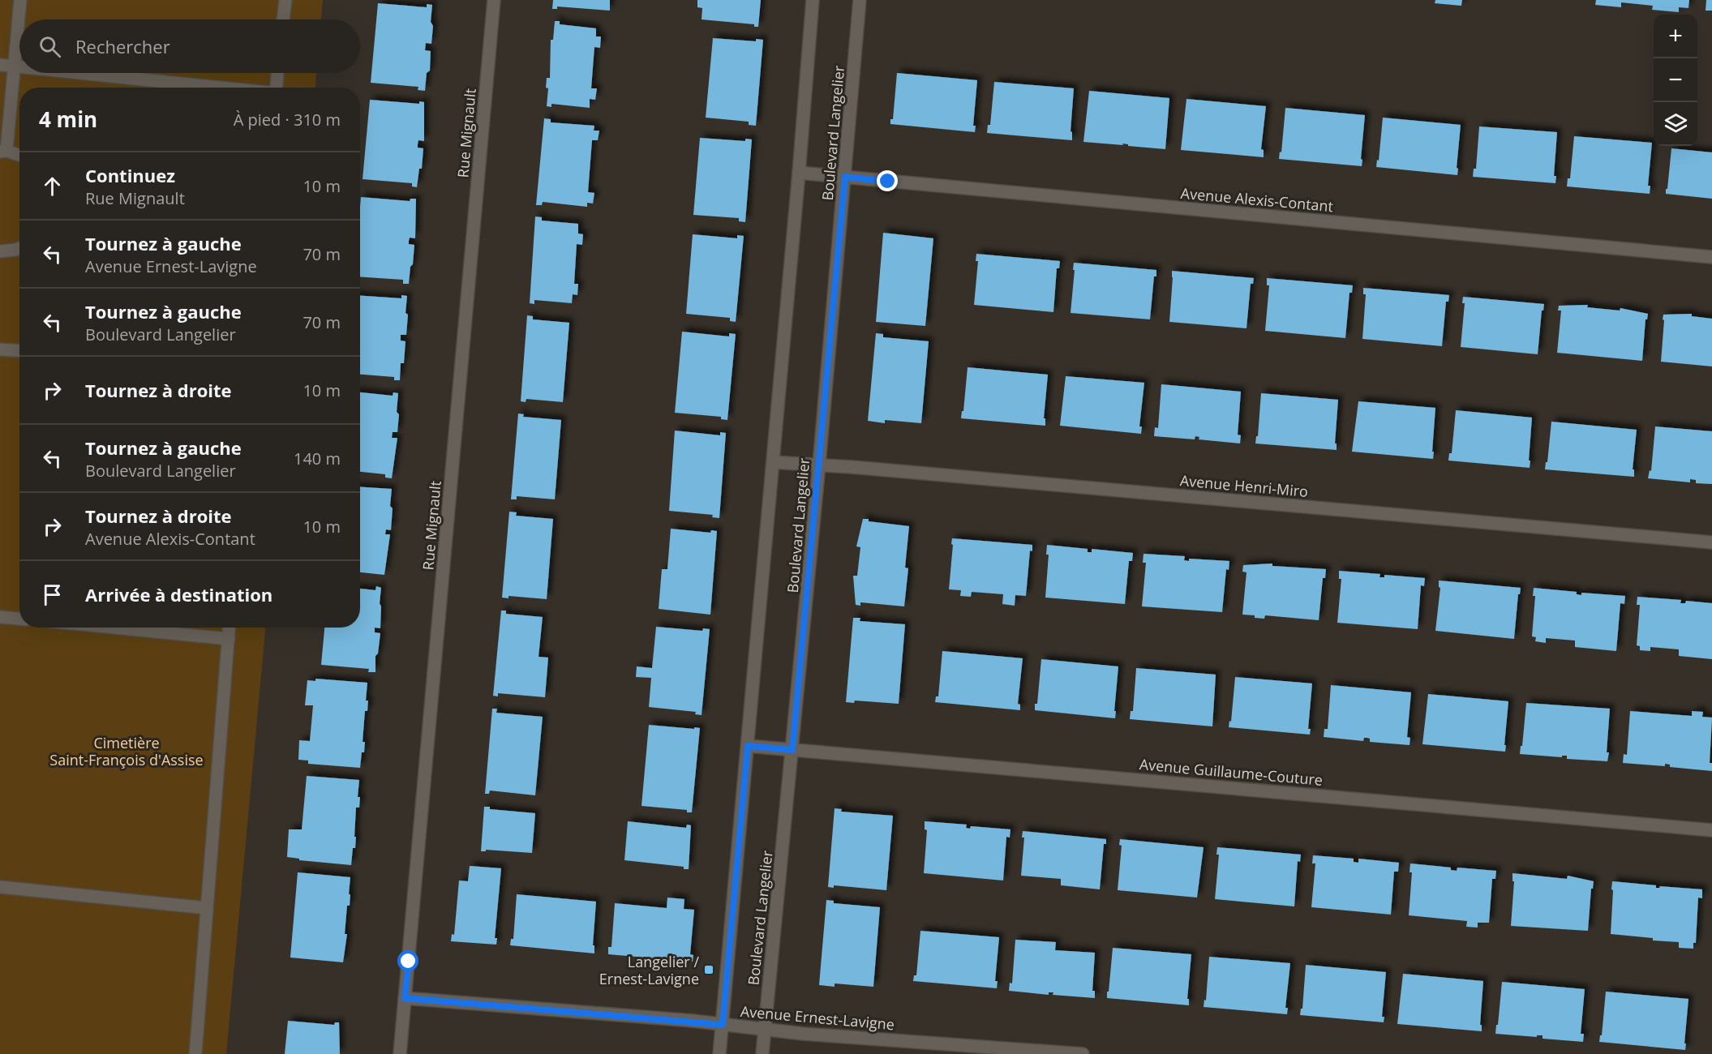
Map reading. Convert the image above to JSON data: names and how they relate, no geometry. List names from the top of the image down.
{
  "streets": {
    "street": [
      "Rue Mignault",
      "Boulevard Langelier",
      "Avenue Alexis-Contant",
      "Avenue Henri-Miro",
      "Avenue Guillaume-Couture",
      "Avenue Ernest-Lavigne"
    ]
  },
  "crossings": [
    ["Rue Mignault", "Avenue Ernest-Lavigne"],
    ["Boulevard Langelier", "Avenue Alexis-Contant"],
    ["Boulevard Langelier", "Avenue Henri-Miro"],
    ["Boulevard Langelier", "Avenue Guillaume-Couture"],
    ["Boulevard Langelier", "Avenue Ernest-Lavigne"]
  ],
  "parks": ["Cimetière Saint-François d'Assise"],
  "places": {
    "transit": ["Langelier / Ernest-Lavigne"]
  },
  "page": {
    "map_buttons": ["+", "−"],
    "search": "Rechercher",
    "heading": ["4 min", "À pied · 310 m"],
    "list": [
      ["Continuez", "Rue Mignault", "10 m"],
      ["Tournez à gauche", "Avenue Ernest-Lavigne", "70 m"],
      ["Tournez à gauche", "Boulevard Langelier", "70 m"],
      ["Tournez à droite", "10 m"],
      ["Tournez à gauche", "Boulevard Langelier", "140 m"],
      ["Tournez à droite", "Avenue Alexis-Contant", "10 m"],
      "Arrivée à destination"
    ]
  }
}
